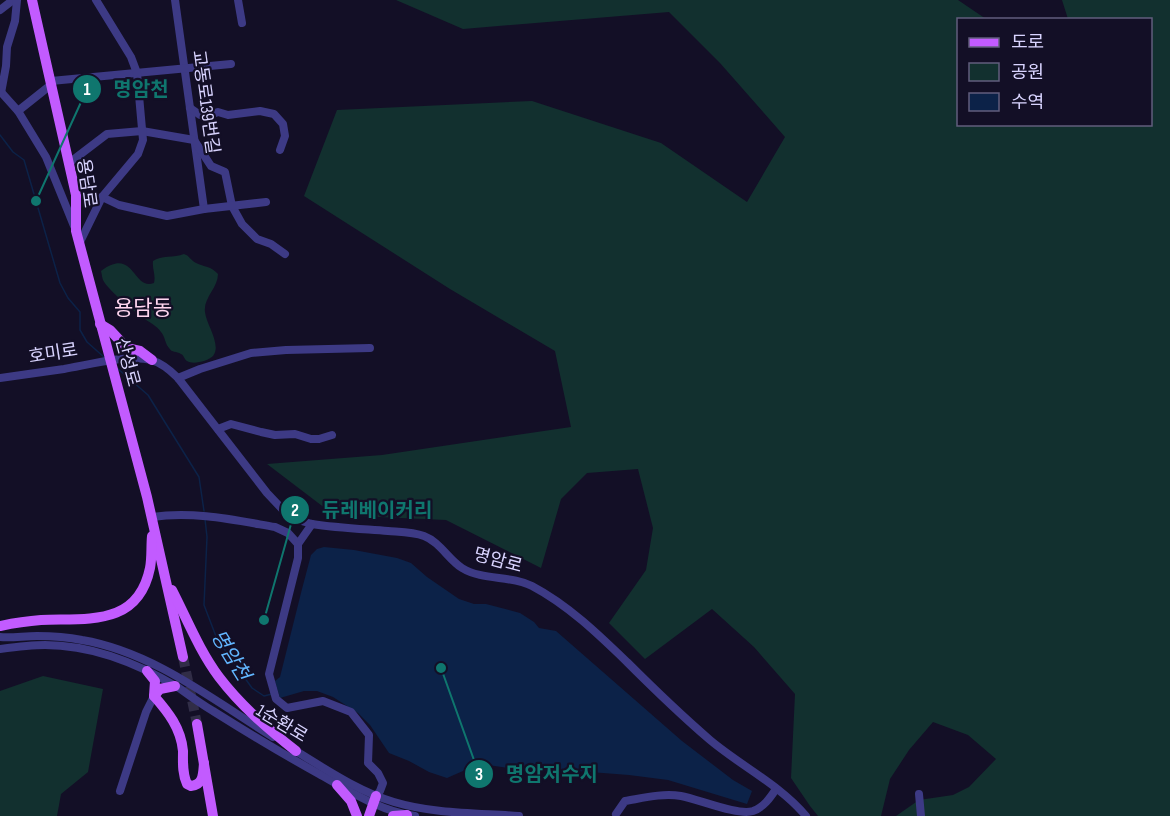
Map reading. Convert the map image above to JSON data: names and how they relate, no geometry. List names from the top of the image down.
{
  "streets": {
    "main road": ["용담로", "산성로"],
    "street": [
      "교동로139번길",
      "호미로",
      "명암로",
      "1순환로"
    ]
  },
  "crossings": [
    ["용담로", "산성로"],
    ["호미로", "산성로"]
  ],
  "districts": ["용담동"],
  "water": ["명암천"],
  "places": ["명암천", "듀레베이커리", "명암저수지"],
  "legend": ["도로", "공원", "수역"]
}
